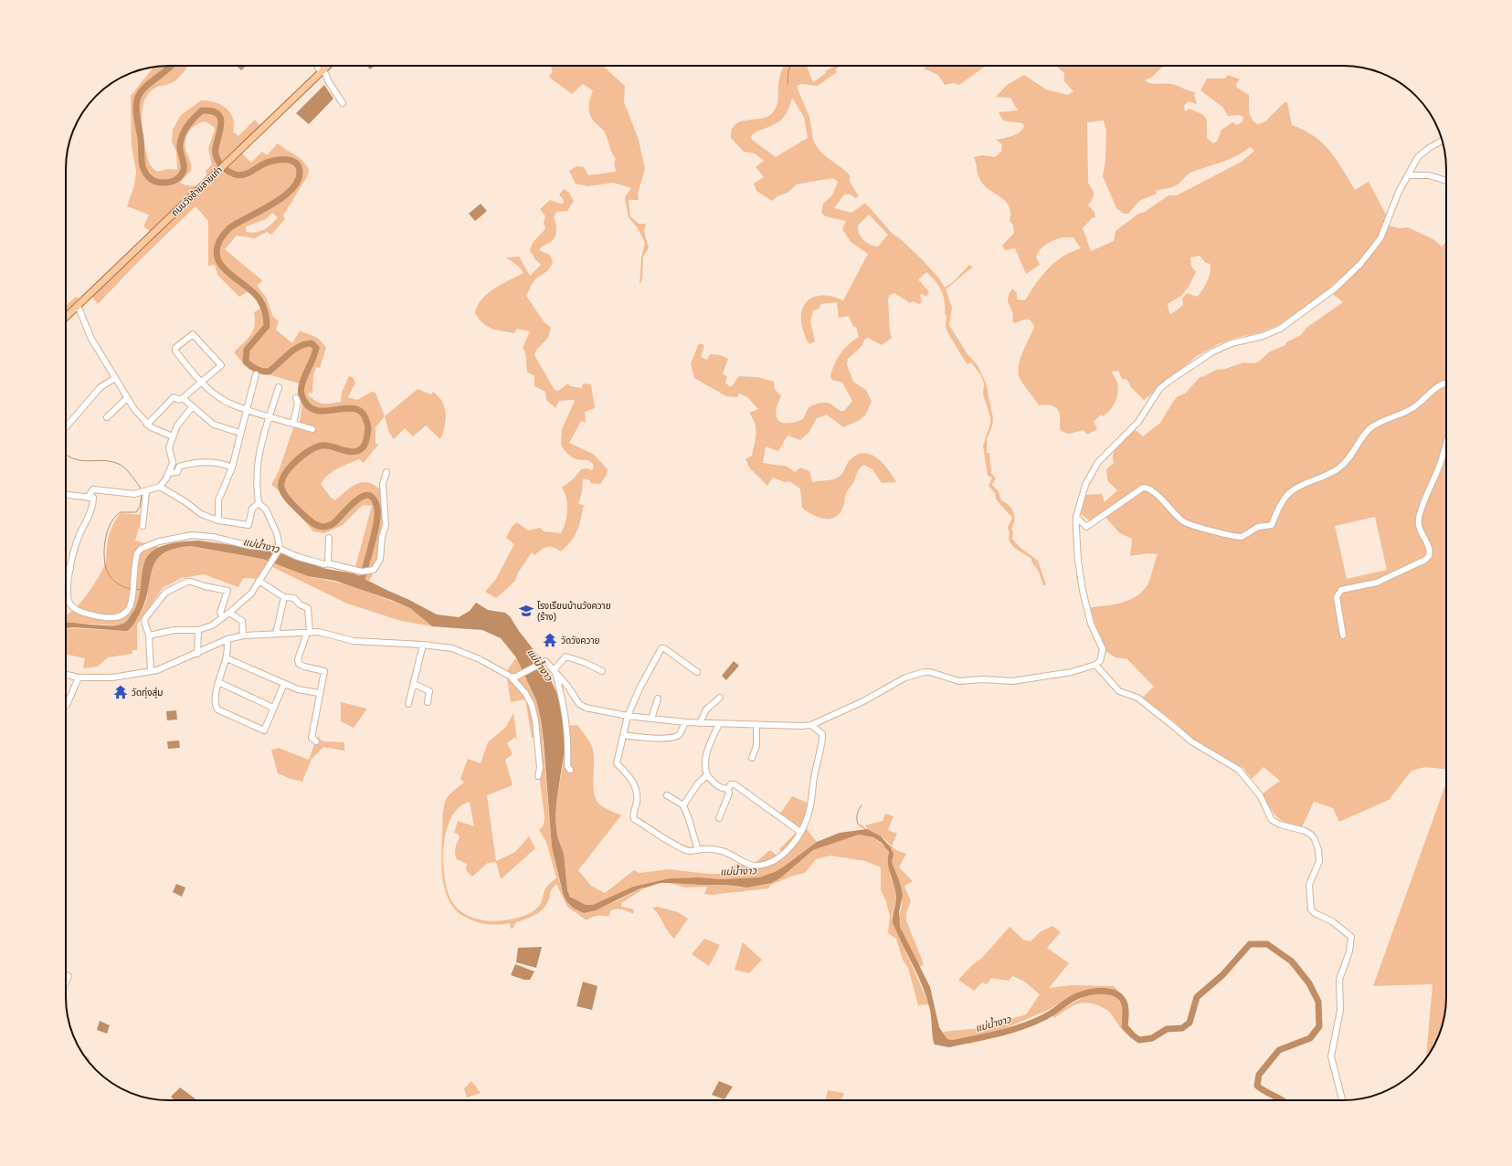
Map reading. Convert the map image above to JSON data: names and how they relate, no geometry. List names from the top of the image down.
{
  "streets": {
    "main road": ["ถนนวังซ้ายสายเก่า"]
  },
  "water": ["แม่น้ำงาว"],
  "places": {
    "school or university": ["โรงเรียนบ้านวังควาย (ร้าง)"],
    "temple": ["วัดวังควาย", "วัดทุ่งสุ่ม"]
  }
}
